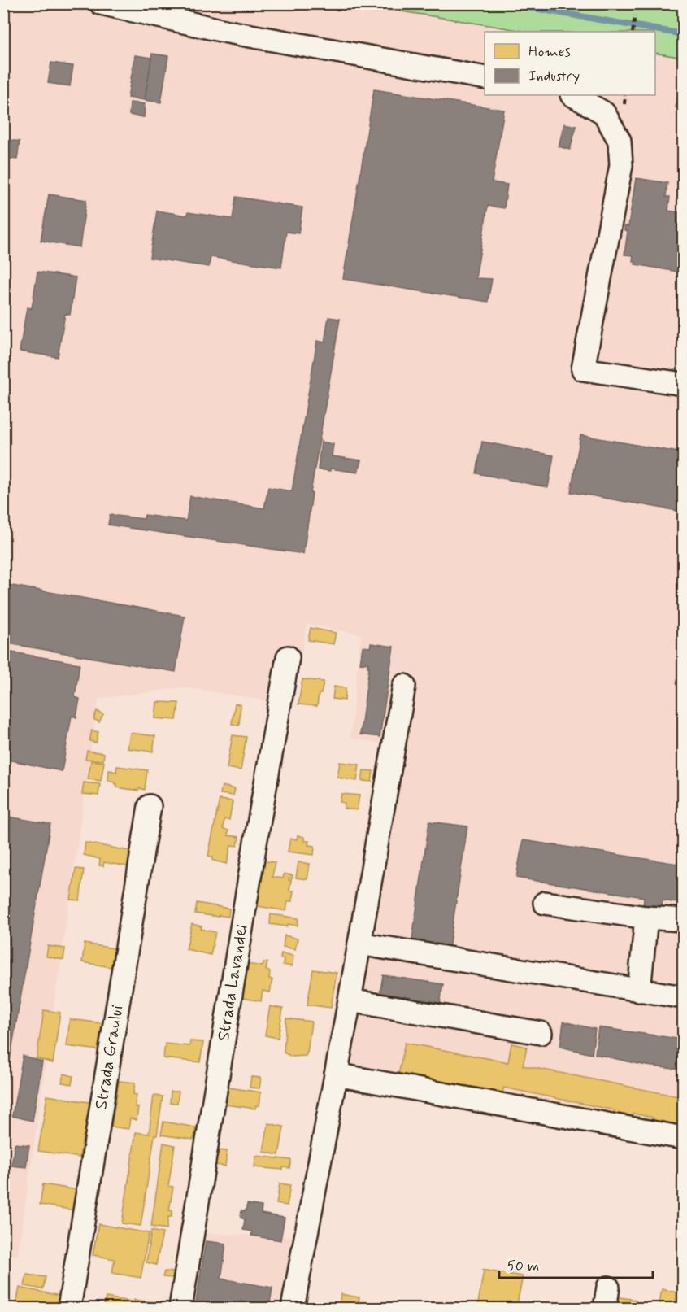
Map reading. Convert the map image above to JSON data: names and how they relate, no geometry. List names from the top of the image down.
{
  "streets": {
    "street": ["Strada Lavandei", "Strada Graului"]
  },
  "legend": ["Homes", "Industry"],
  "scale_bar": "50 m"
}
